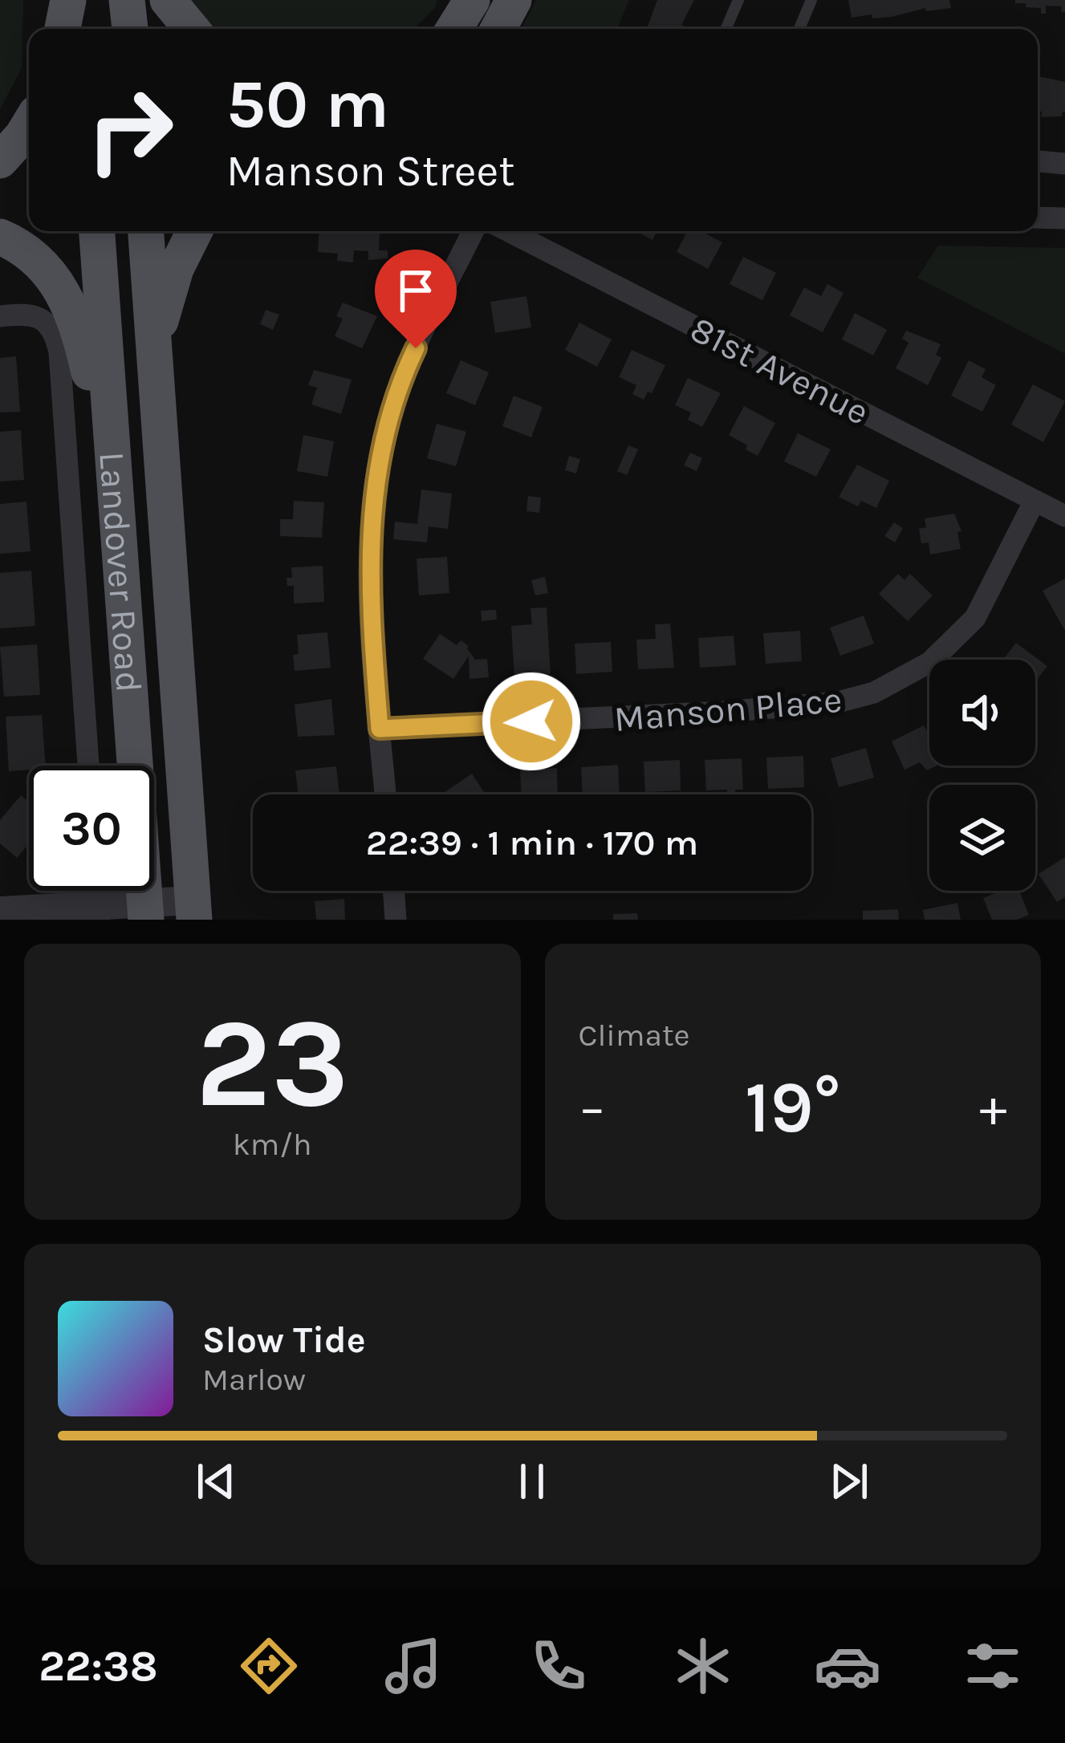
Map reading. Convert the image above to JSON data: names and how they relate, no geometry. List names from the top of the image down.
{
  "streets": {
    "main road": ["Landover Road"],
    "street": ["81st Avenue", "Manson Place"]
  },
  "crossings": [
    ["81st Avenue", "Manson Place"]
  ],
  "page": {
    "turn": ["50 m", "Manson Street"],
    "limit": "30",
    "trip": "22:39 · 1 min · 170 m",
    "tile": [
      ["23", "km/h"],
      "Climate"
    ],
    "heat": ["−", "19°", "+"],
    "song": ["Slow Tide", "Marlow"],
    "tabs": "22:38"
  }
}
